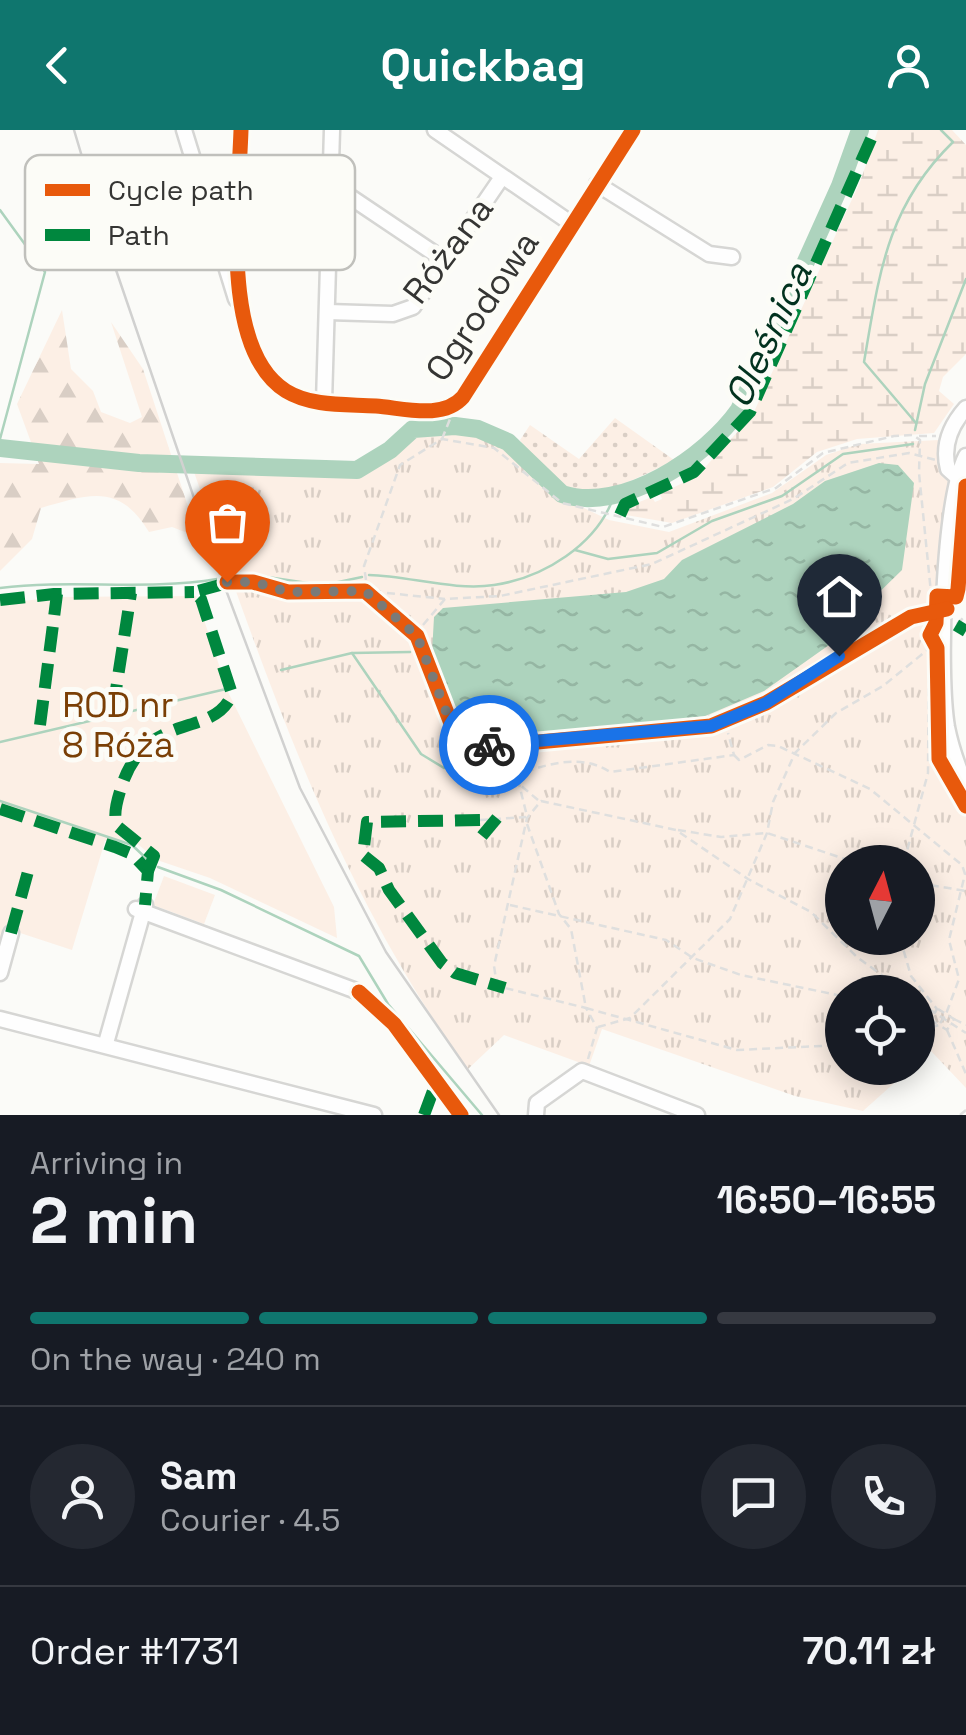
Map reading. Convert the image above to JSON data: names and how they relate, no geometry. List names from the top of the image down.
{
  "streets": {
    "street": ["Różana", "Ogrodowa"]
  },
  "water": ["Oleśnica"],
  "parks": ["ROD nr 8 Róża"],
  "legend": ["Cycle path", "Path"],
  "north": "top",
  "page": {
    "header": "Quickbag",
    "heading": ["2 min", "Arriving in", "16:50–16:55"],
    "panel": [
      "Sam",
      "Courier · 4.5",
      "Order #1731",
      "70.11 zł"
    ],
    "bar": "On the way · 240 m"
  }
}
